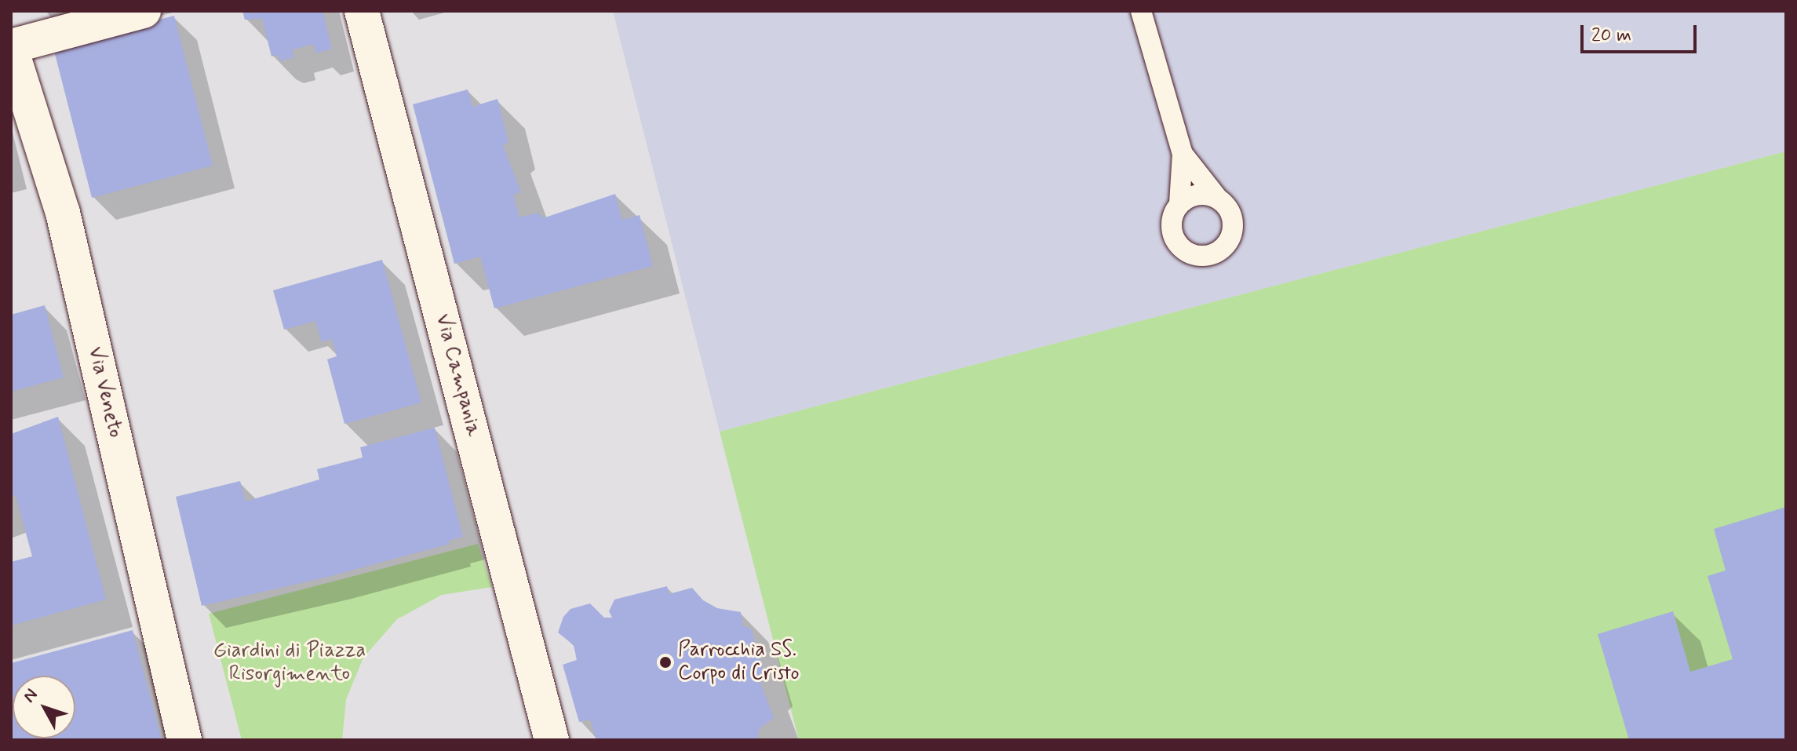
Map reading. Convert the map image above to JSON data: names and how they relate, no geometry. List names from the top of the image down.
{
  "streets": {
    "street": ["Via Campania", "Via Veneto"]
  },
  "parks": ["Giardini di Piazza Risorgimento"],
  "places": ["Parrocchia SS. Corpo di Cristo"],
  "scale_bar": "20 m",
  "north": "top left"
}
